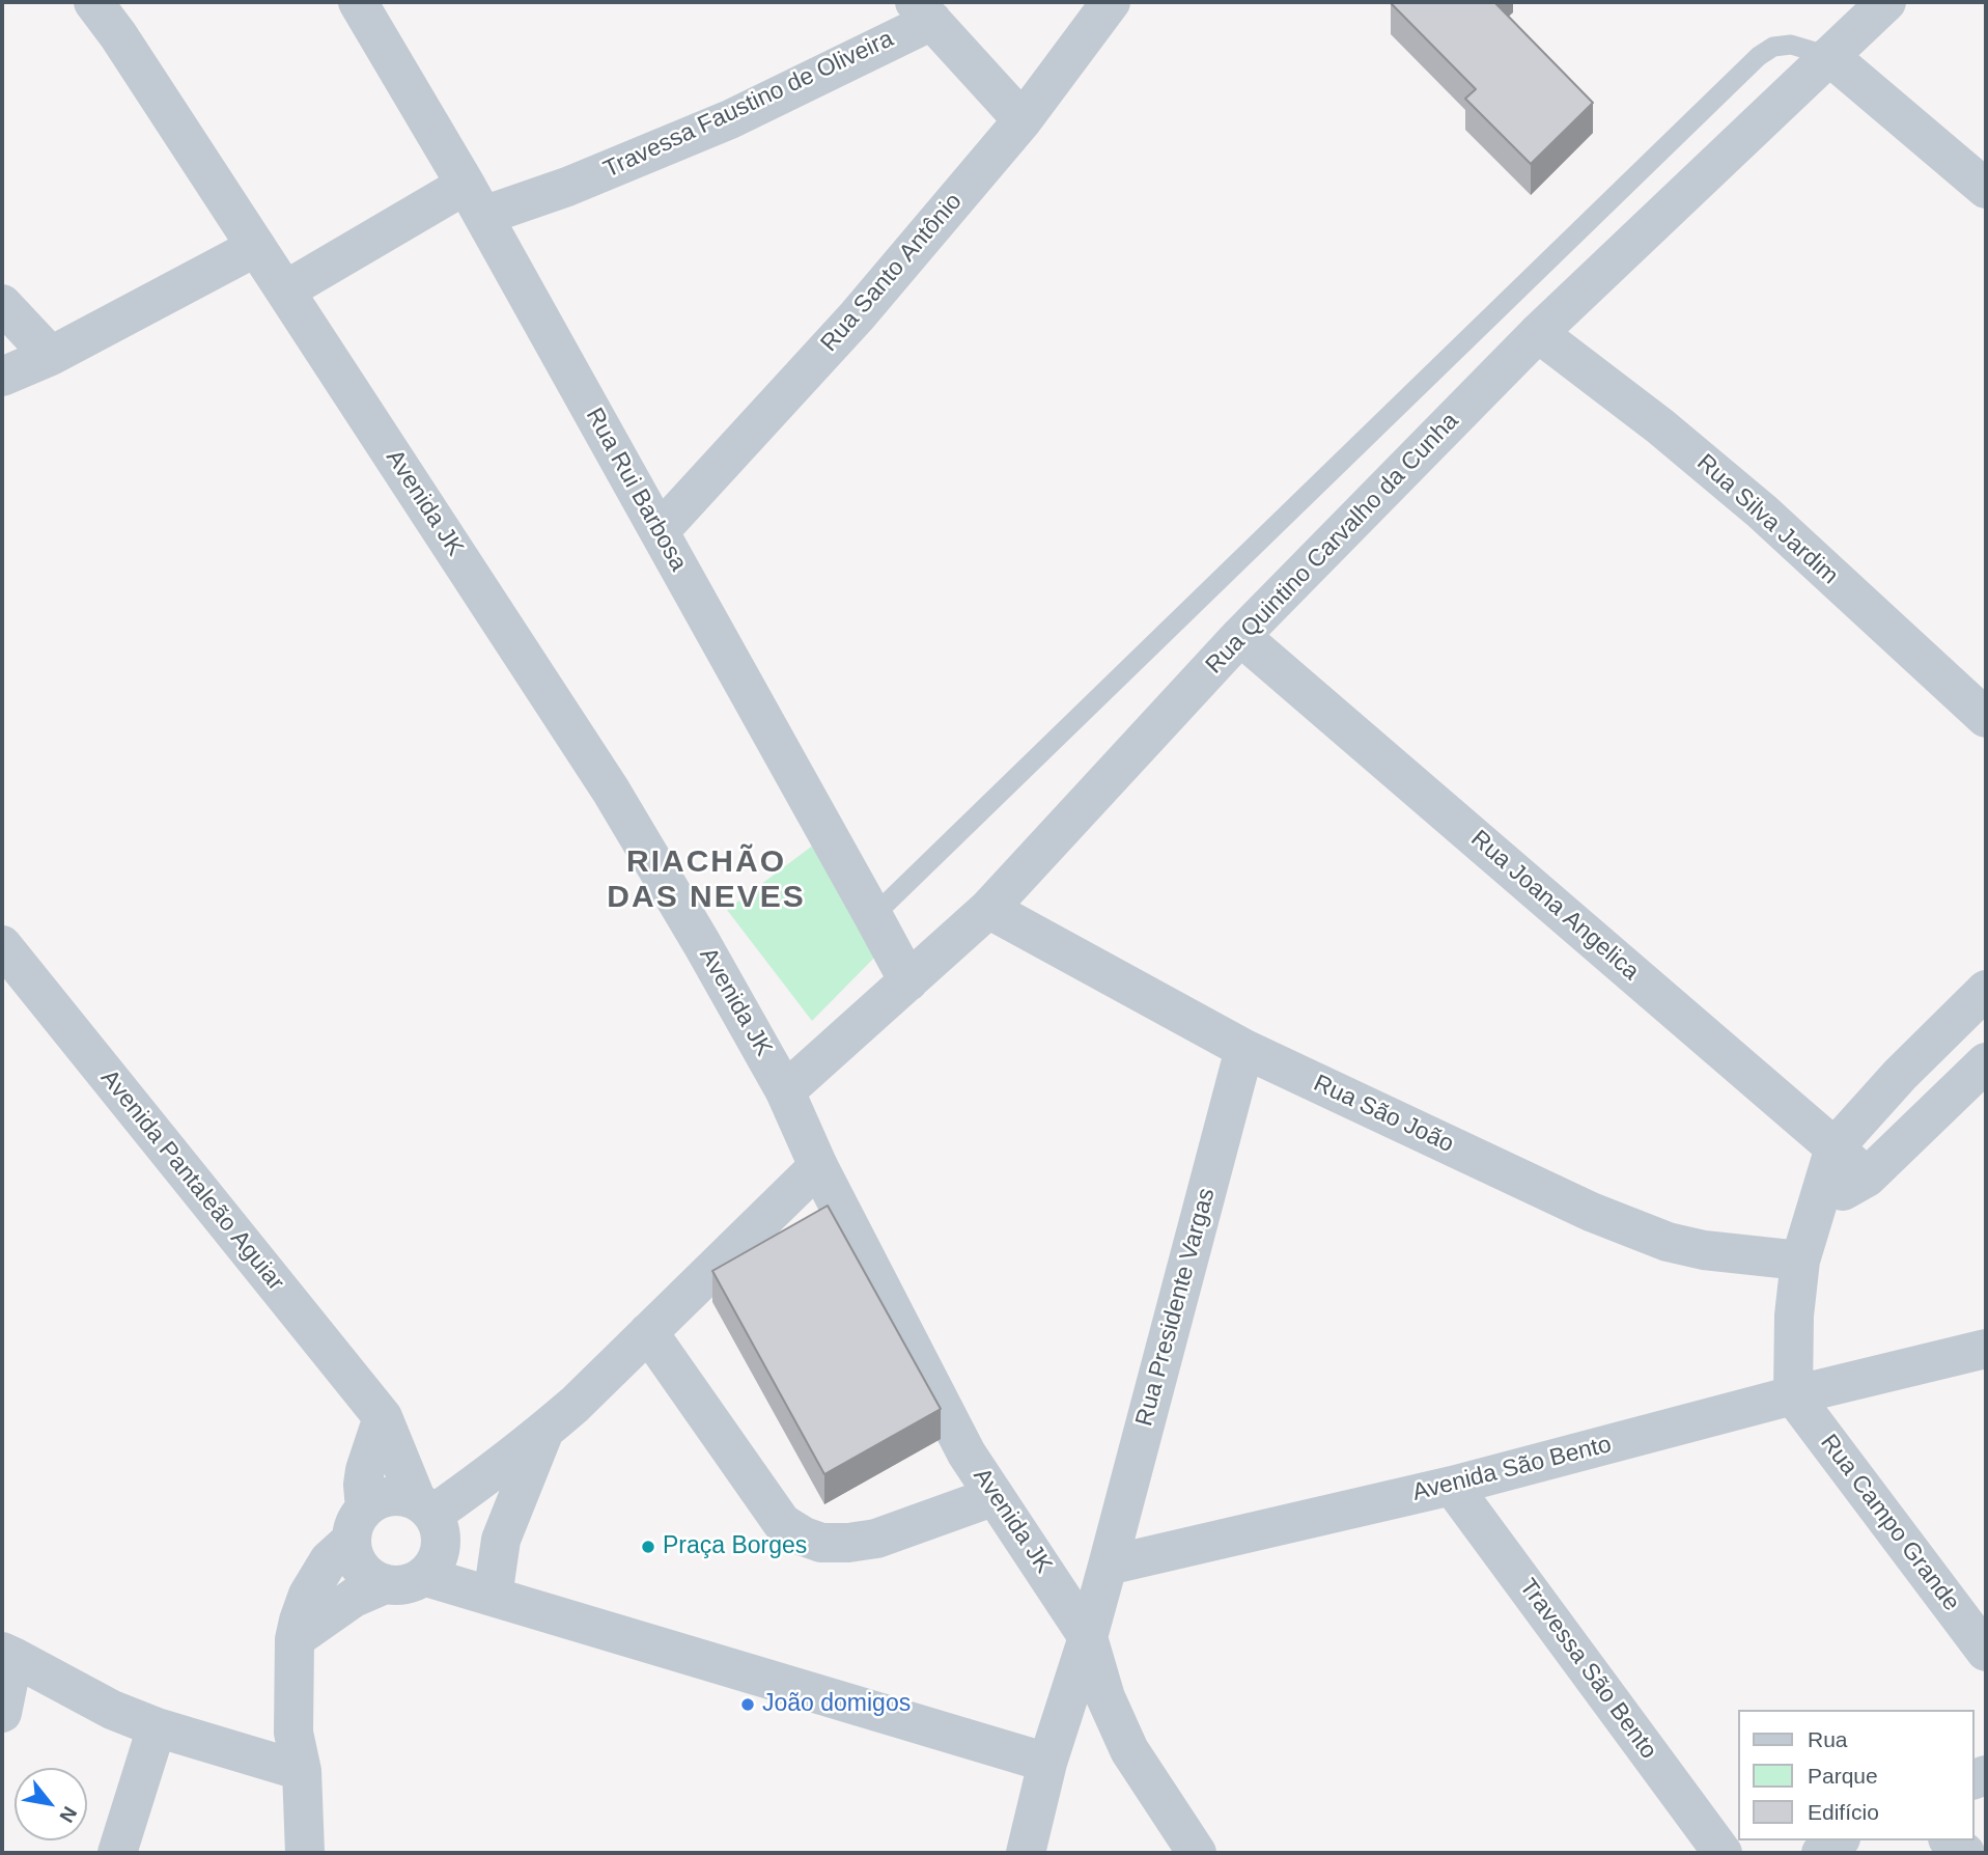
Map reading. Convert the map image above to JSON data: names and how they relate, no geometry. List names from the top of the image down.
{
  "streets": {
    "street": [
      "Travessa Faustino de Oliveira",
      "Rua Santo Antônio",
      "Rua Rui Barbosa",
      "Avenida JK",
      "Rua Silva Jardim",
      "Rua Quintino Carvalho da Cunha",
      "Rua Joana Angelica",
      "Rua São João",
      "Avenida Pantaleão Aguiar",
      "Rua Presidente Vargas",
      "Avenida São Bento",
      "Rua Campo Grande",
      "Travessa São Bento"
    ]
  },
  "crossings": [
    ["Travessa Faustino de Oliveira", "Rua Rui Barbosa"],
    ["Travessa Faustino de Oliveira", "Avenida JK"],
    ["Rua Santo Antônio", "Rua Rui Barbosa"],
    ["Rua Rui Barbosa", "Rua Quintino Carvalho da Cunha"],
    ["Avenida JK", "Rua Quintino Carvalho da Cunha"],
    ["Rua Silva Jardim", "Rua Quintino Carvalho da Cunha"],
    ["Rua Quintino Carvalho da Cunha", "Rua Joana Angelica"],
    ["Rua Quintino Carvalho da Cunha", "Rua São João"],
    ["Rua São João", "Rua Presidente Vargas"],
    ["Rua Presidente Vargas", "Avenida São Bento"],
    ["Avenida São Bento", "Rua Campo Grande"],
    ["Avenida São Bento", "Travessa São Bento"]
  ],
  "districts": ["RIACHÃO DAS NEVES"],
  "places": ["Praça Borges", "João domigos"],
  "legend": ["Rua", "Parque", "Edifício"],
  "north": "bottom right"
}
